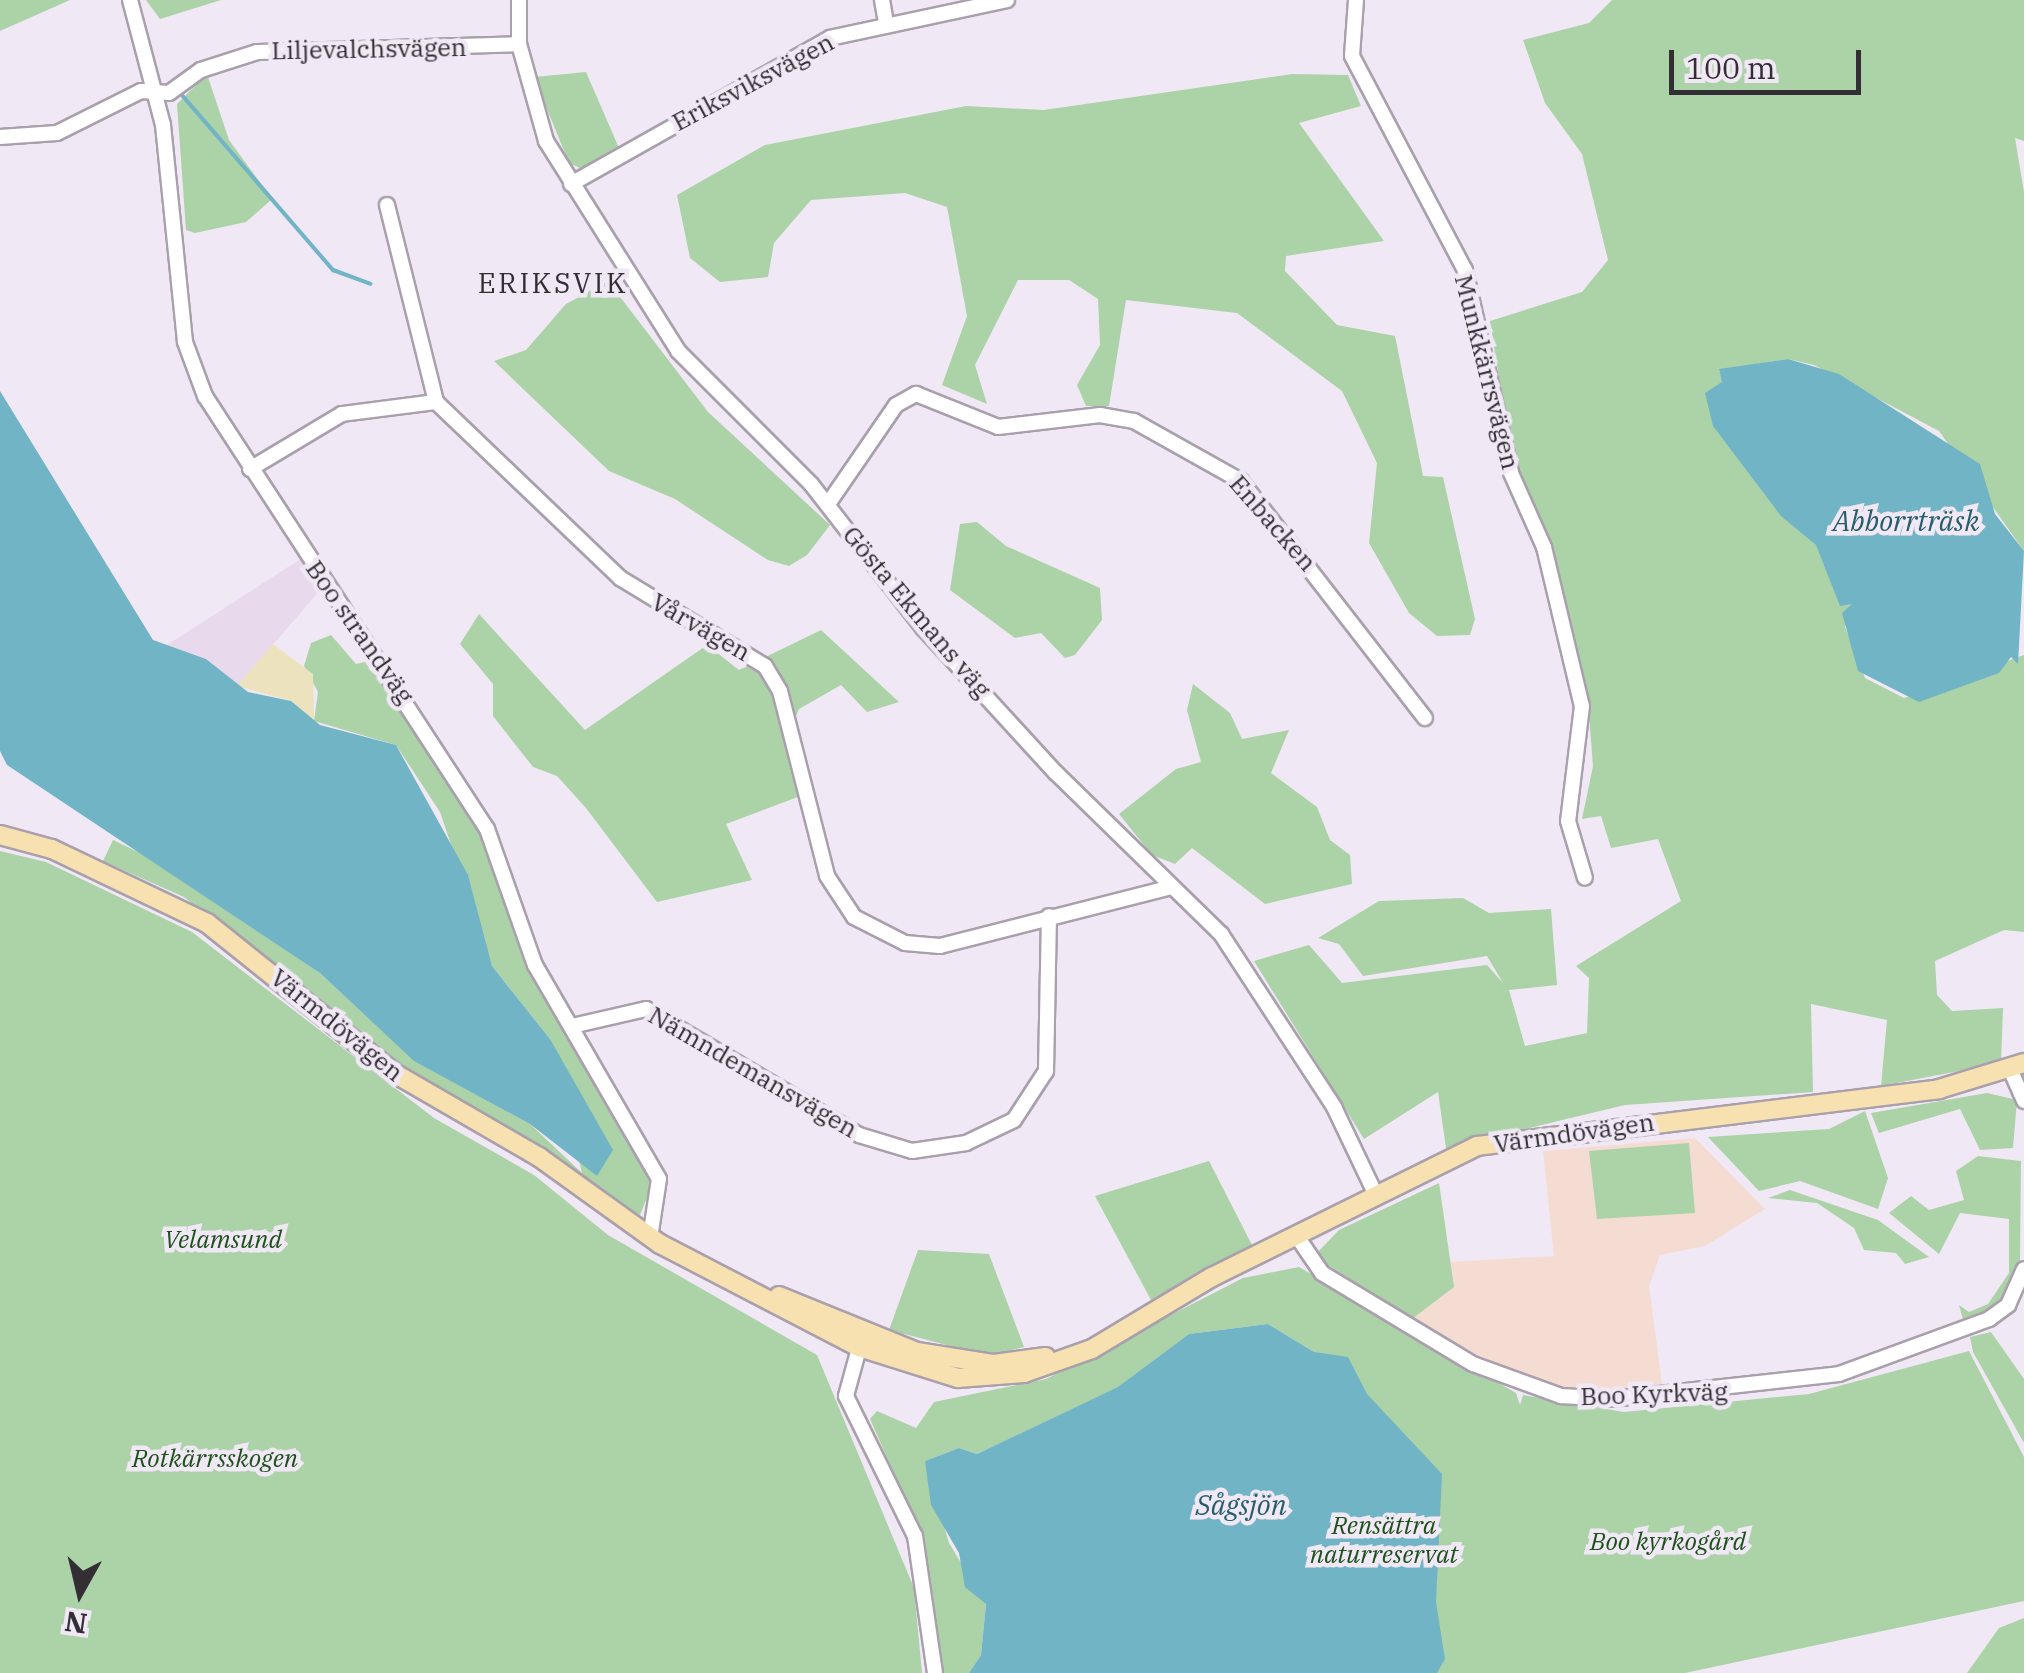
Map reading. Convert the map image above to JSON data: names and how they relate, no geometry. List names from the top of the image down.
{
  "streets": {
    "main road": ["Värmdövägen"],
    "street": [
      "Liljevalchsvägen",
      "Eriksviksvägen",
      "Munkkärrsvägen",
      "Enbacken",
      "Gösta Ekmans väg",
      "Vårvägen",
      "Boo strandväg",
      "Nämndemansvägen",
      "Boo Kyrkväg"
    ]
  },
  "crossings": [
    ["Liljevalchsvägen", "Gösta Ekmans väg"],
    ["Liljevalchsvägen", "Boo strandväg"],
    ["Eriksviksvägen", "Gösta Ekmans väg"],
    ["Enbacken", "Gösta Ekmans väg"],
    ["Gösta Ekmans väg", "Vårvägen"],
    ["Gösta Ekmans väg", "Värmdövägen"],
    ["Vårvägen", "Nämndemansvägen"],
    ["Boo strandväg", "Värmdövägen"],
    ["Boo strandväg", "Nämndemansvägen"],
    ["Värmdövägen", "Boo Kyrkväg"]
  ],
  "districts": ["ERIKSVIK"],
  "water": ["Abborrträsk", "Sågsjön"],
  "parks": [
    "Velamsund",
    "Rotkärrsskogen",
    "Rensättra naturreservat",
    "Boo kyrkogård"
  ],
  "scale_bar": "100 m",
  "north": "bottom"
}
